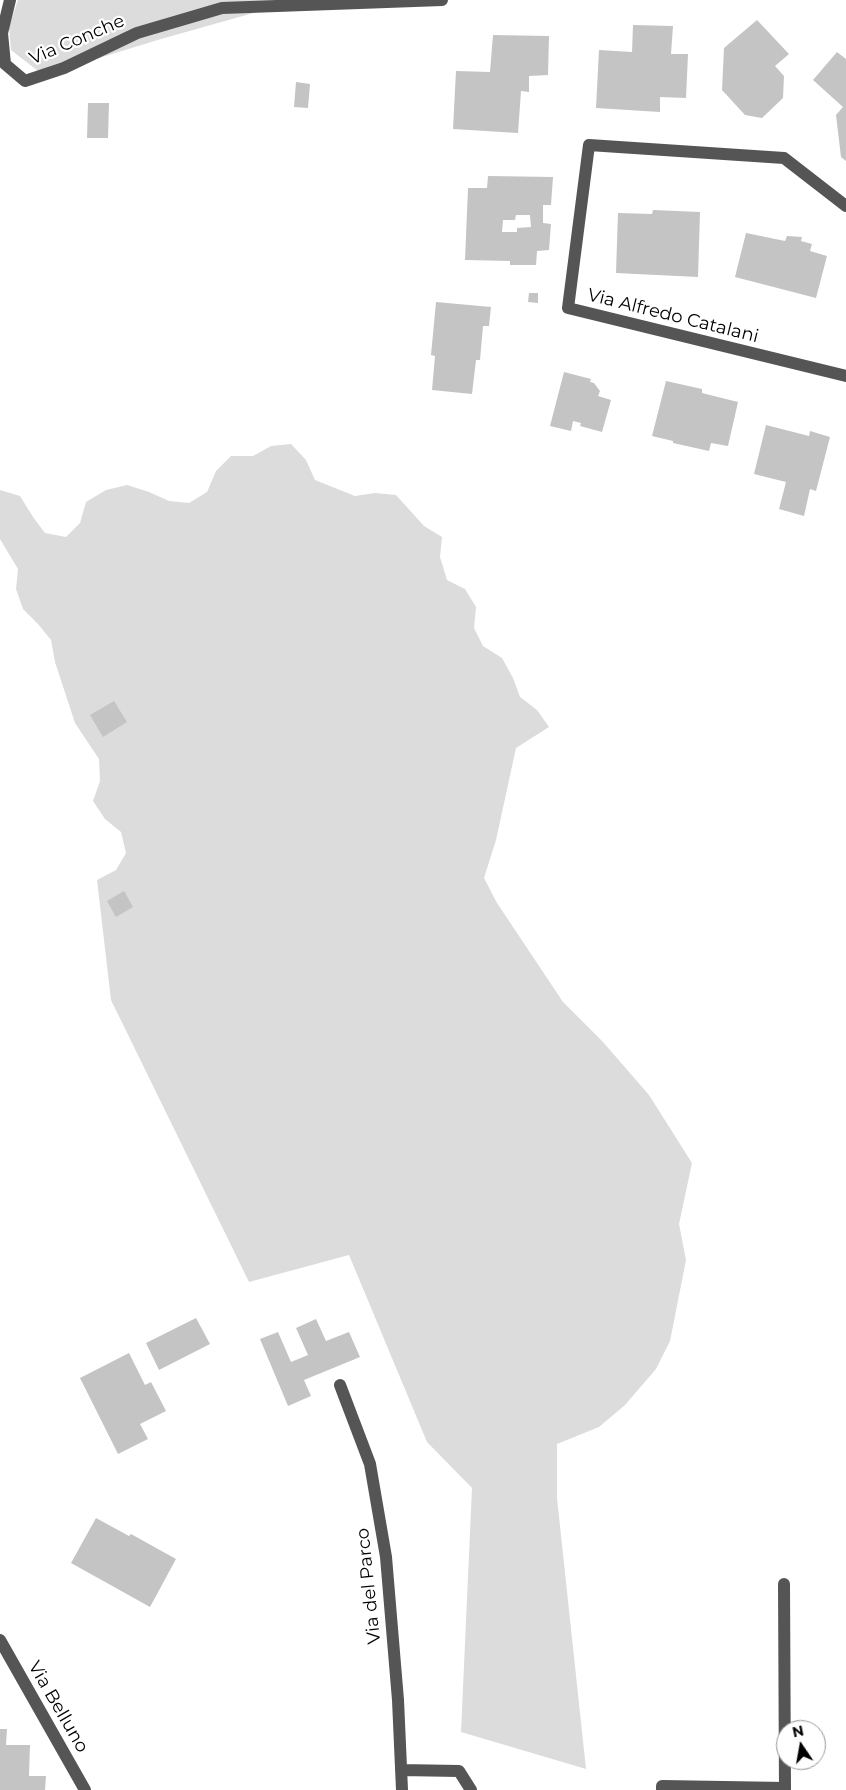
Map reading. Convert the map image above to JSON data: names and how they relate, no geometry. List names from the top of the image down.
{
  "streets": {
    "street": [
      "Via Conche",
      "Via Alfredo Catalani",
      "Via del Parco",
      "Via Belluno"
    ]
  },
  "north": "top"
}
